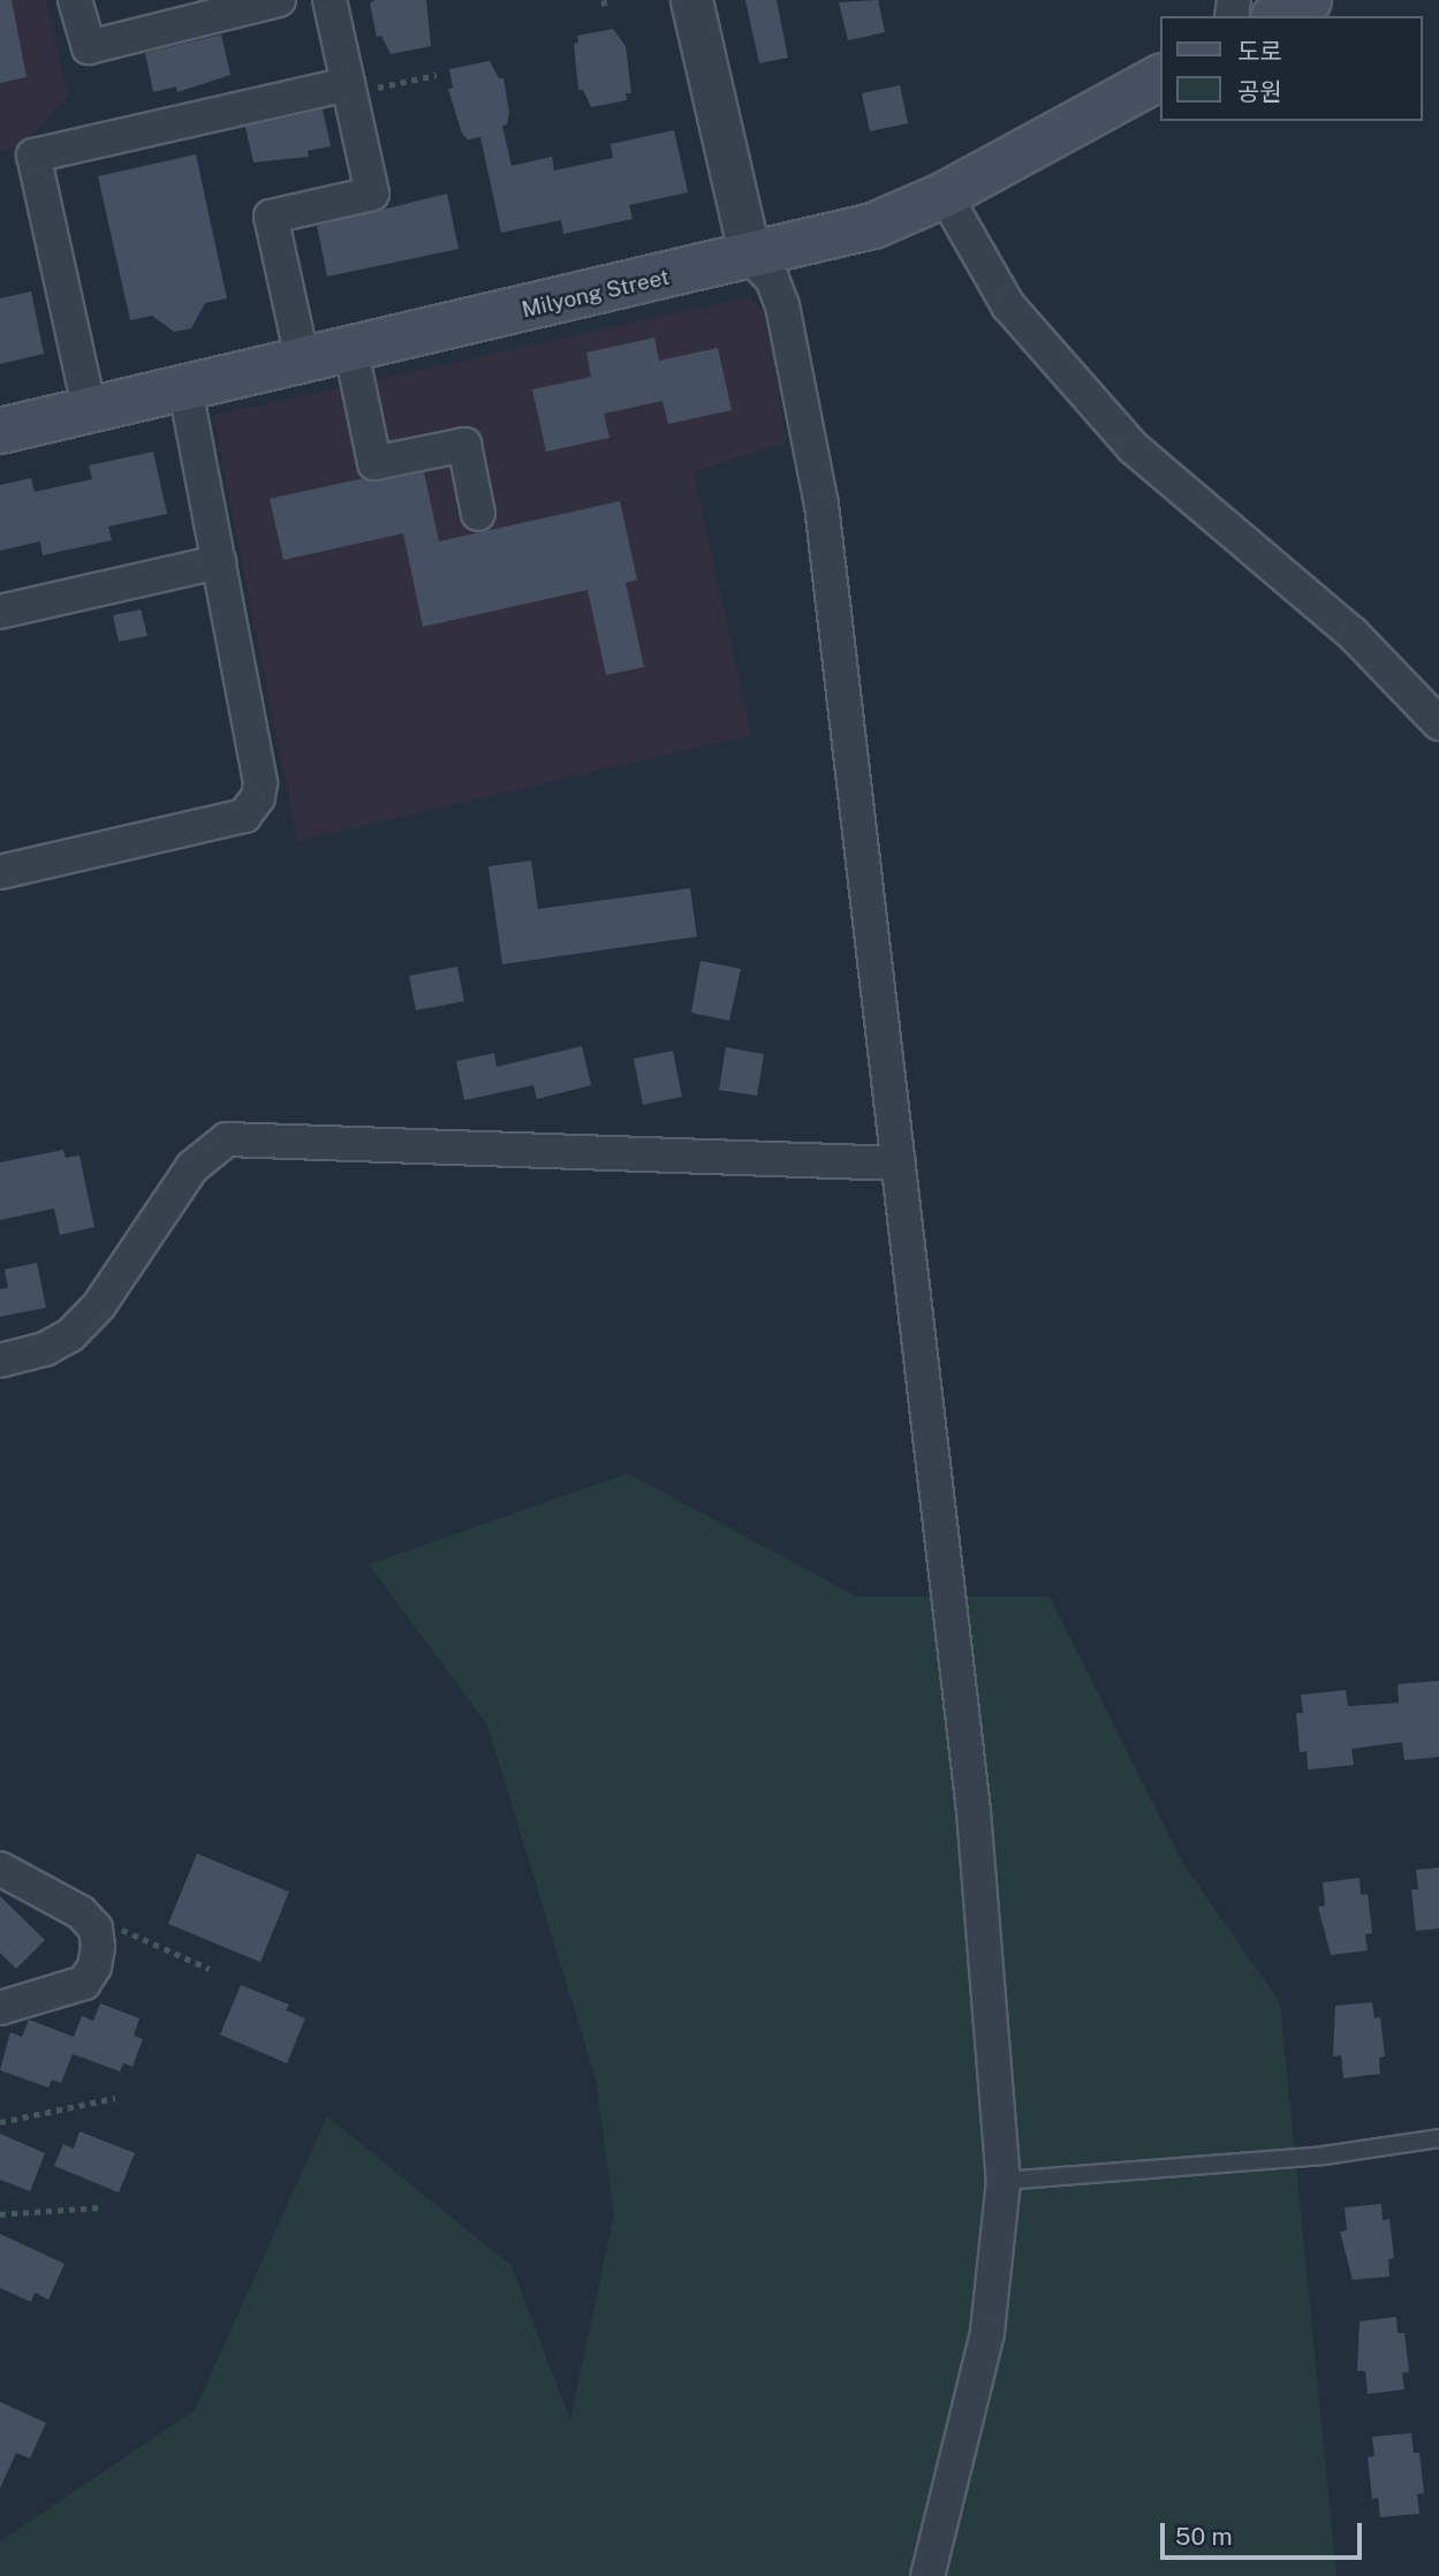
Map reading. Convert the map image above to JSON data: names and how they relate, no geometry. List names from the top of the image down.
{
  "streets": {
    "main road": ["Milyong Street"]
  },
  "legend": ["도로", "공원"],
  "scale_bar": "50 m"
}
